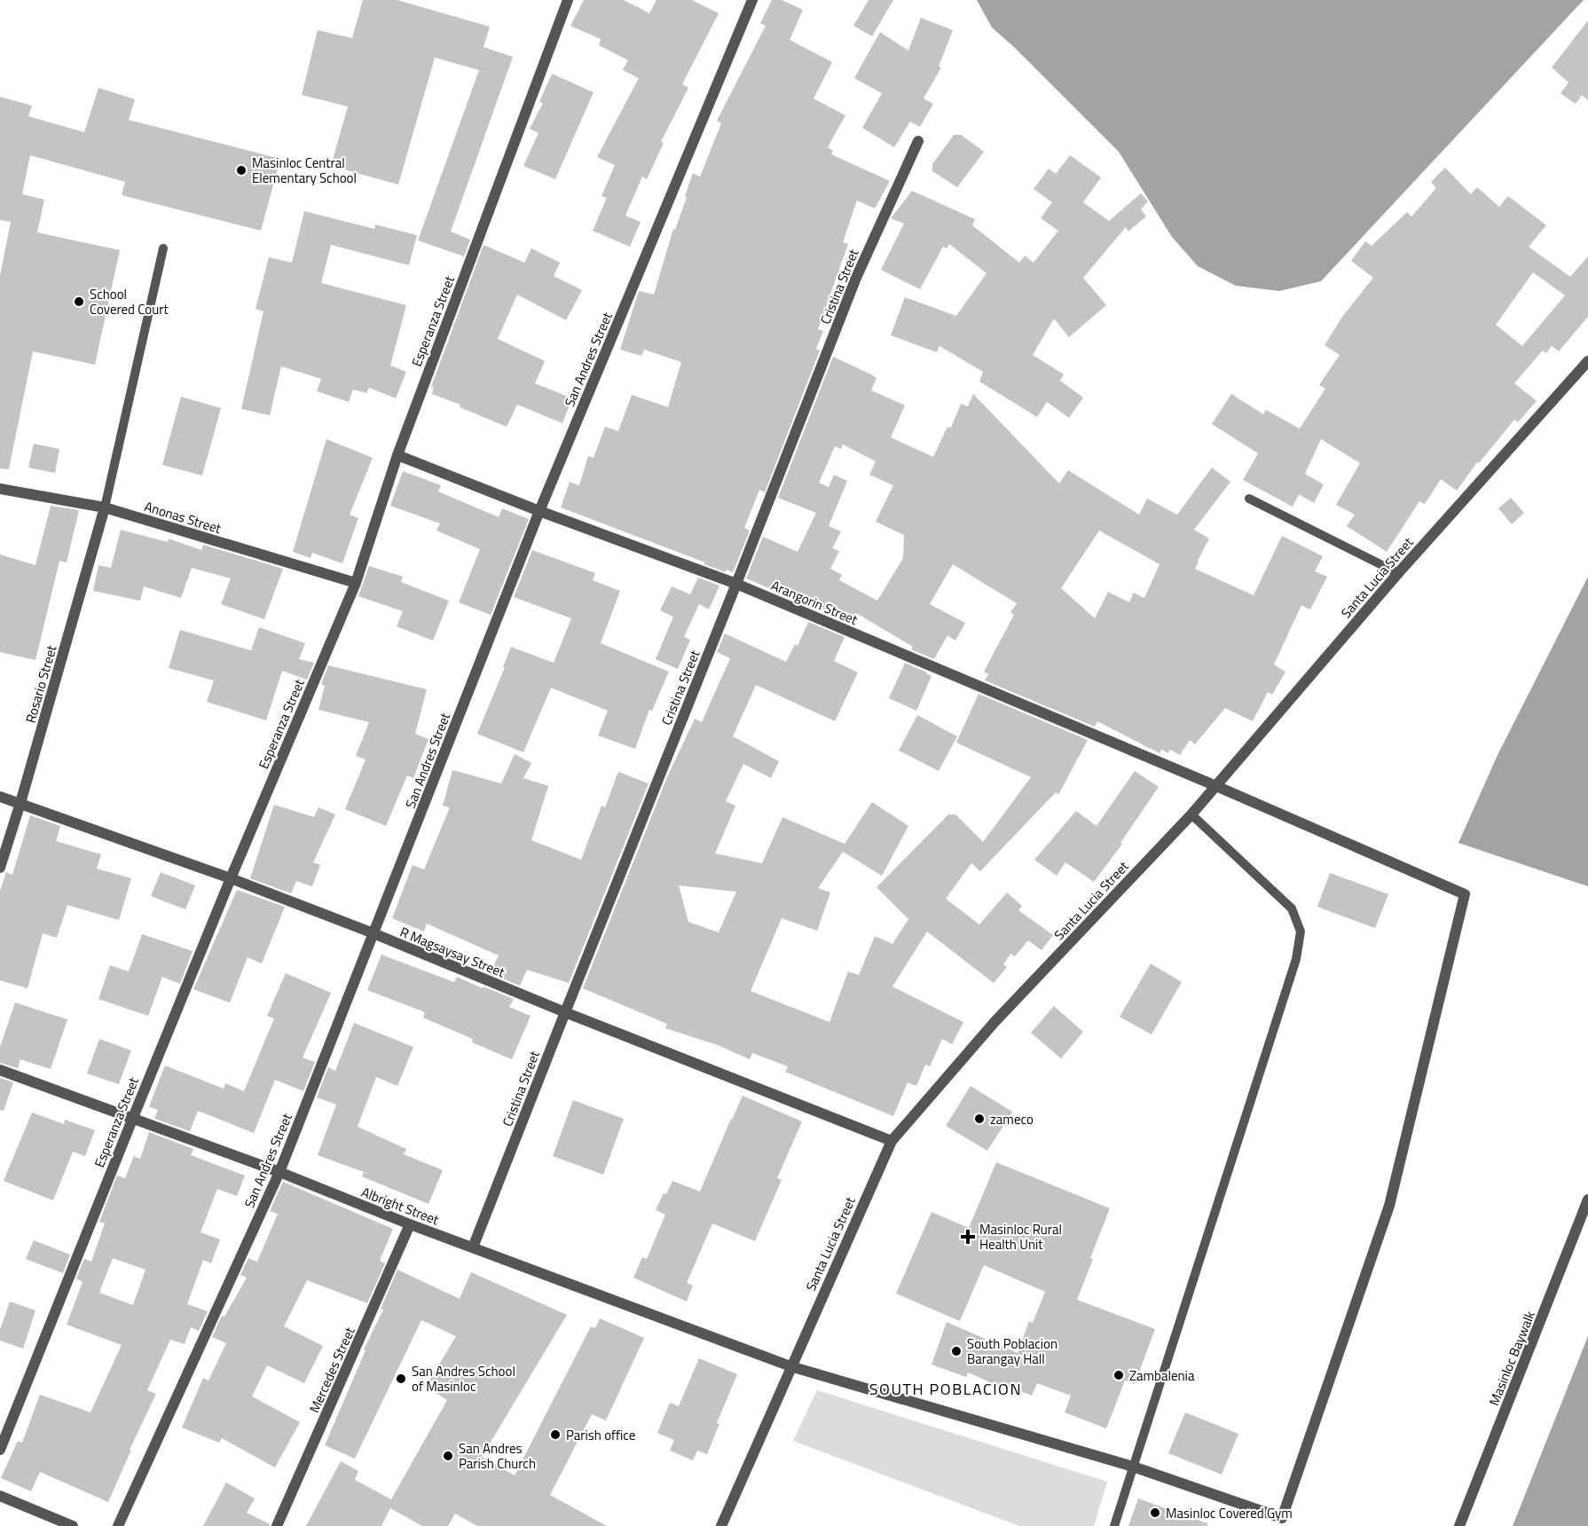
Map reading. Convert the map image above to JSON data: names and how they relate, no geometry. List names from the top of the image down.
{
  "streets": {
    "street": [
      "Cristina Street",
      "Esperanza Street",
      "San Andres Street",
      "Anonas Street",
      "Santa Lucia Street",
      "Arangorin Street",
      "Rosario Street",
      "R Magsaysay Street",
      "Albright Street",
      "Masinloc Baywalk",
      "Mercedes Street"
    ]
  },
  "crossings": [
    ["Cristina Street", "Arangorin Street"],
    ["Cristina Street", "R Magsaysay Street"],
    ["Cristina Street", "Albright Street"],
    ["Esperanza Street", "Anonas Street"],
    ["Esperanza Street", "Arangorin Street"],
    ["Esperanza Street", "R Magsaysay Street"],
    ["Esperanza Street", "Albright Street"],
    ["San Andres Street", "Arangorin Street"],
    ["San Andres Street", "R Magsaysay Street"],
    ["San Andres Street", "Albright Street"],
    ["Anonas Street", "Rosario Street"],
    ["Santa Lucia Street", "Arangorin Street"],
    ["Santa Lucia Street", "R Magsaysay Street"],
    ["Santa Lucia Street", "Albright Street"],
    ["Arangorin Street", "Albright Street"],
    ["Rosario Street", "R Magsaysay Street"],
    ["Albright Street", "Mercedes Street"]
  ],
  "districts": ["SOUTH POBLACION"],
  "places": {
    "other": [
      "Masinloc Central Elementary School",
      "School Covered Court",
      "zameco",
      "South Poblacion Barangay Hall",
      "Zambalenia",
      "San Andres School of Masinloc",
      "Parish office",
      "San Andres Parish Church",
      "Masinloc Covered Gym"
    ],
    "health": ["Masinloc Rural Health Unit"]
  }
}
